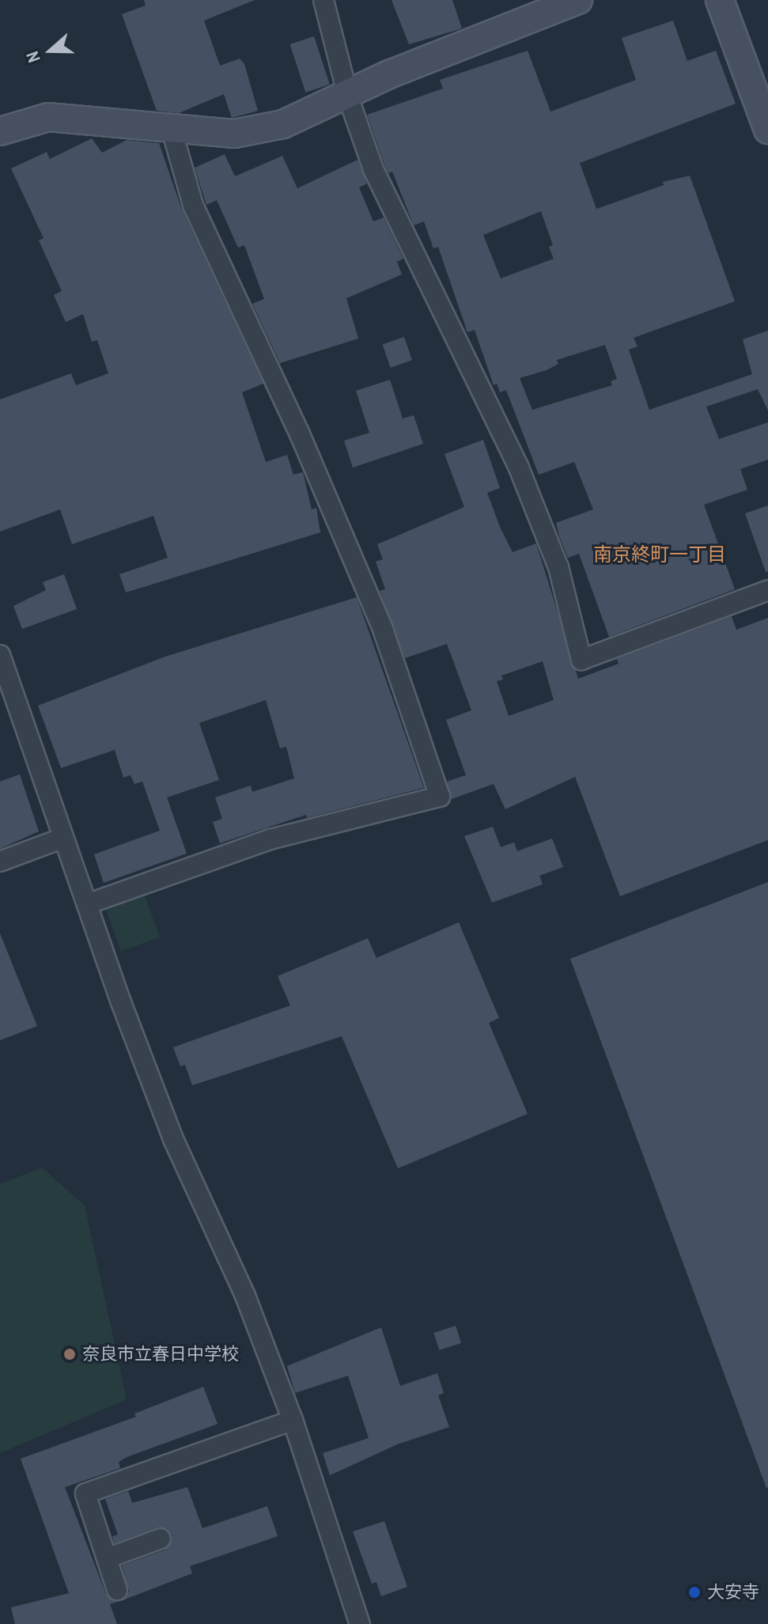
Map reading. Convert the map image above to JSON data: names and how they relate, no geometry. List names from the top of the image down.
{
  "districts": ["南京終町一丁目"],
  "places": ["奈良市立春日中学校", "大安寺"],
  "north": "left"
}
